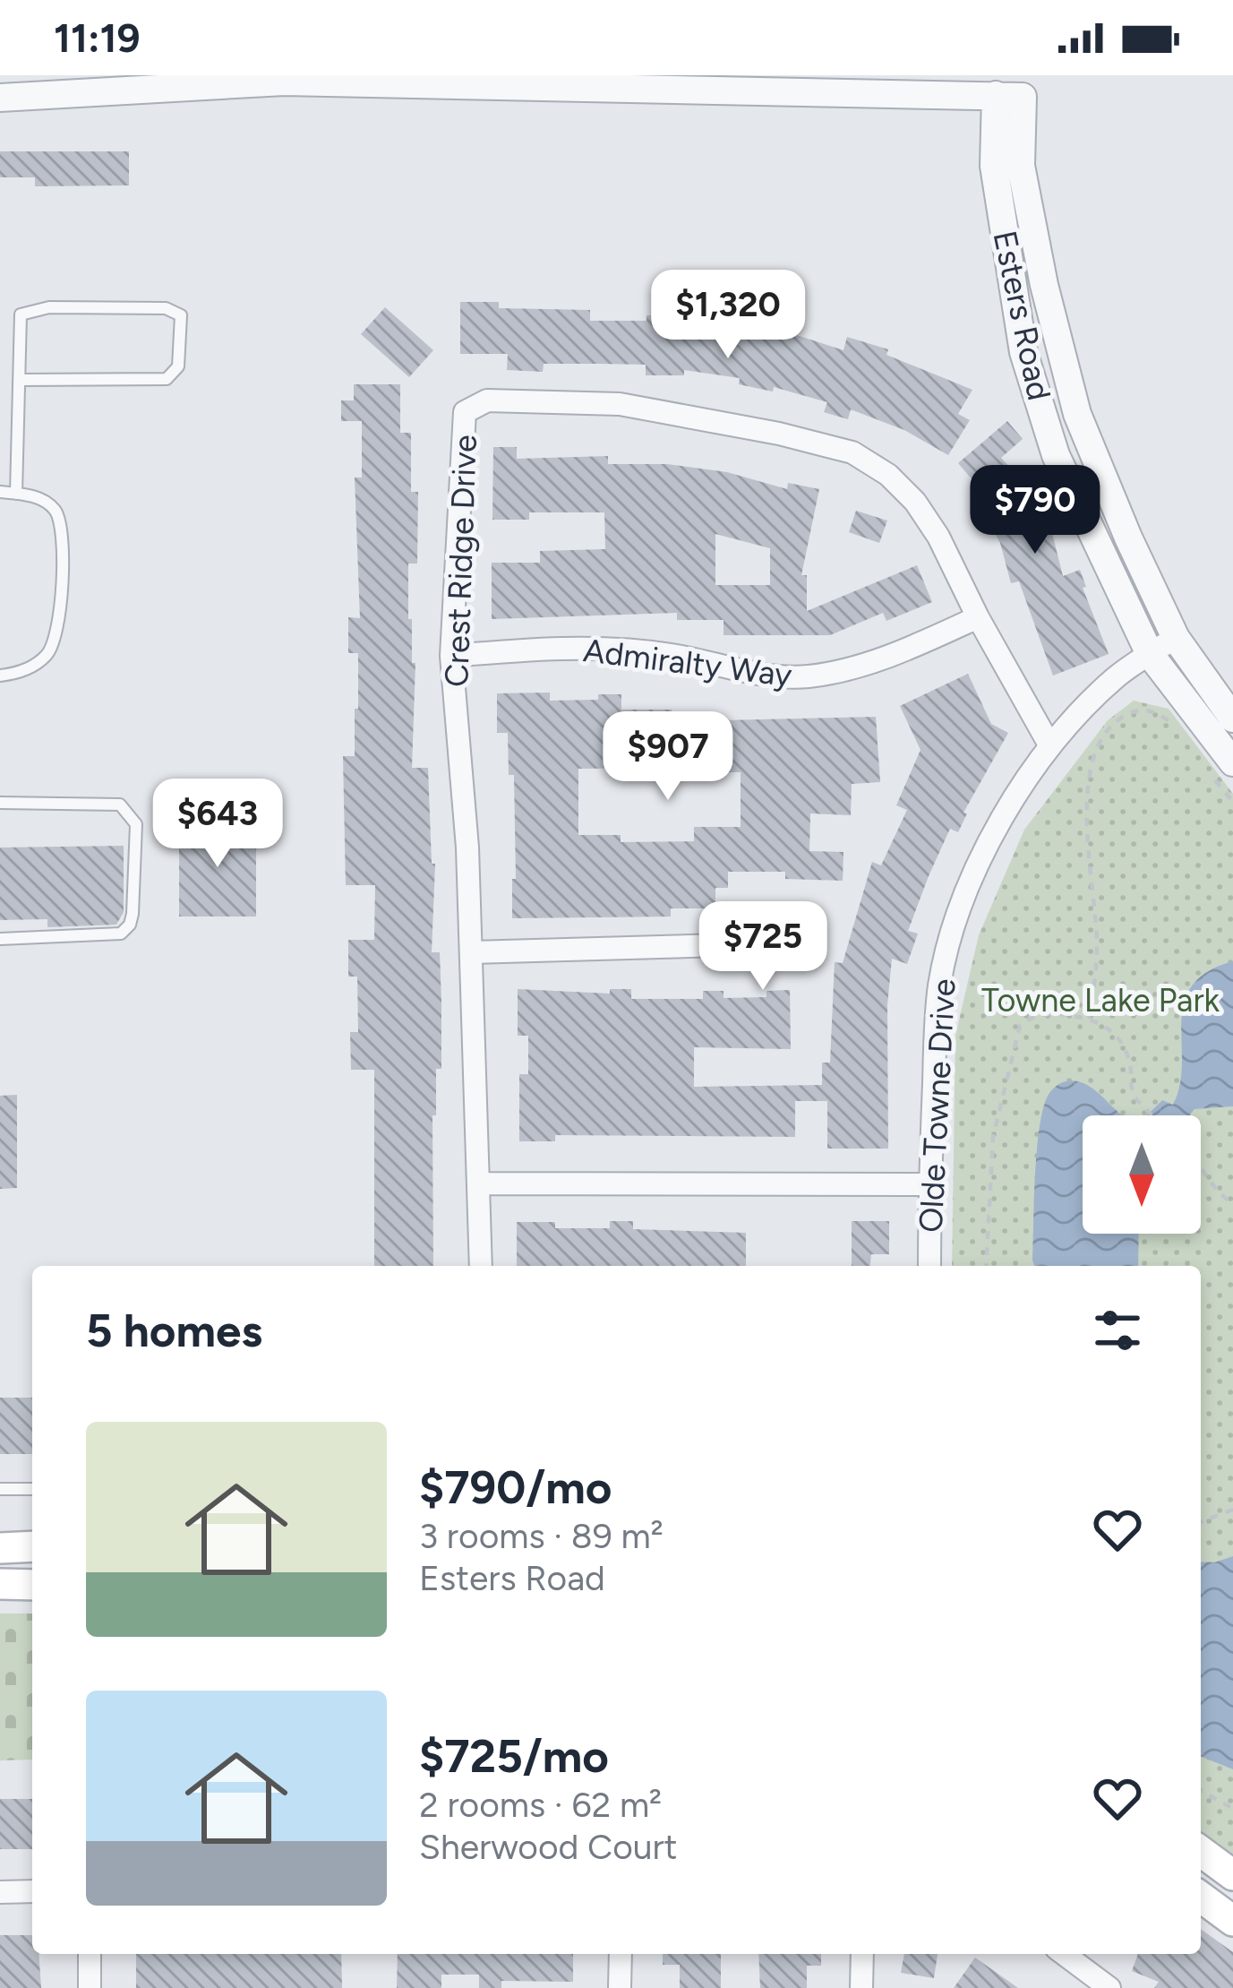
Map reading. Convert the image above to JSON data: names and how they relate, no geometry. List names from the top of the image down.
{
  "streets": {
    "street": [
      "Esters Road",
      "Crest Ridge Drive",
      "Admiralty Way",
      "Olde Towne Drive"
    ]
  },
  "crossings": [
    ["Esters Road", "Olde Towne Drive"],
    ["Crest Ridge Drive", "Admiralty Way"],
    ["Crest Ridge Drive", "Olde Towne Drive"]
  ],
  "parks": ["Towne Lake Park"],
  "north": "bottom",
  "page": {
    "status": "11:19",
    "price": [
      "$1,320",
      "$790",
      "$907",
      "$643",
      "$725"
    ],
    "heading": "5 homes",
    "list": [
      {
        "name": "$790/mo",
        "note": "3 rooms · 89 m² · Esters Road"
      },
      {
        "name": "$725/mo",
        "note": "2 rooms · 62 m² · Sherwood Court"
      }
    ]
  }
}
